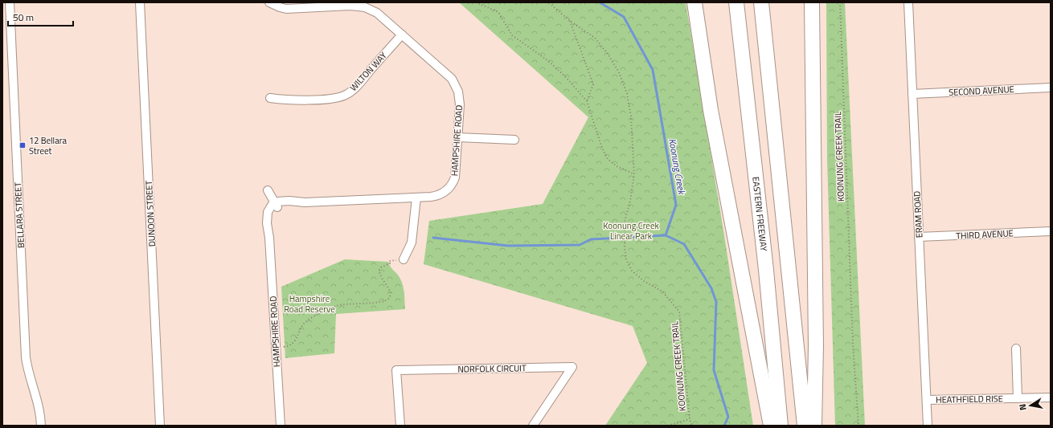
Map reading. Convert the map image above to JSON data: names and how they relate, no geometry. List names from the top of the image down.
{
  "streets": {
    "highway": ["EASTERN FREEWAY"],
    "street": [
      "WILTON WAY",
      "SECOND AVENUE",
      "HAMPSHIRE ROAD",
      "DUNOON STREET",
      "ERAM ROAD",
      "BELLARA STREET",
      "THIRD AVENUE",
      "NORFOLK CIRCUIT",
      "HEATHFIELD RISE"
    ],
    "path": ["KOONUNG CREEK TRAIL"]
  },
  "crossings": [
    ["WILTON WAY", "HAMPSHIRE ROAD"],
    ["SECOND AVENUE", "ERAM ROAD"],
    ["ERAM ROAD", "THIRD AVENUE"],
    ["ERAM ROAD", "HEATHFIELD RISE"]
  ],
  "water": ["Koonung Creek"],
  "parks": ["Koonung Creek Linear Park", "Hampshire Road Reserve"],
  "places": {
    "transit": ["12 Bellara Street"]
  },
  "scale_bar": "50 m",
  "north": "left"
}
